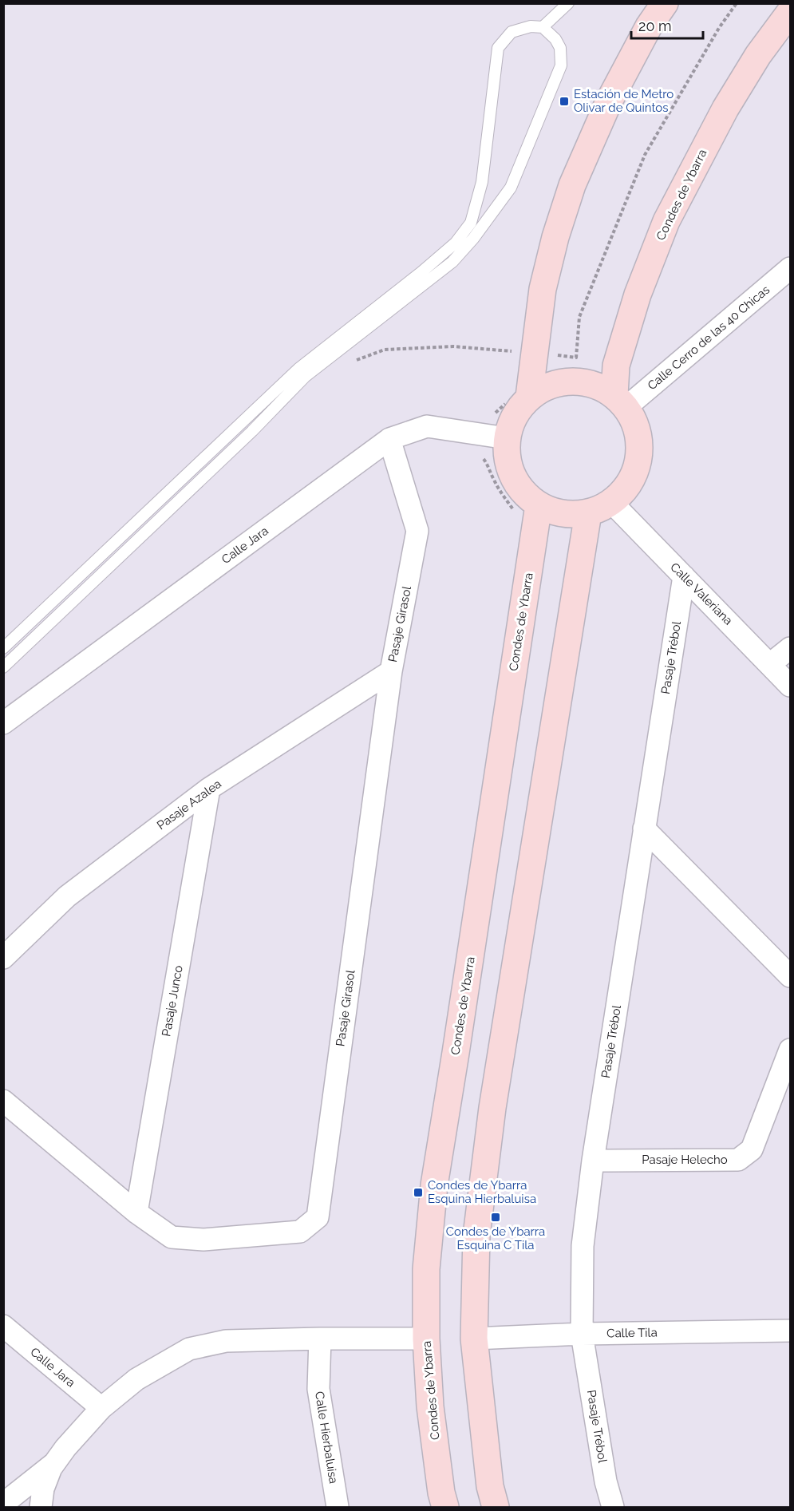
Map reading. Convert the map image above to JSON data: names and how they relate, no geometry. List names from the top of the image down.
{
  "streets": {
    "main road": ["Condes de Ybarra"],
    "street": [
      "Calle Cerro de las 40 Chicas",
      "Calle Jara",
      "Calle Valeriana",
      "Pasaje Girasol",
      "Pasaje Trébol",
      "Pasaje Azalea",
      "Pasaje Junco",
      "Pasaje Helecho",
      "Calle Tila",
      "Calle Hierbaluisa"
    ]
  },
  "crossings": [
    ["Condes de Ybarra", "Calle Cerro de las 40 Chicas"],
    ["Condes de Ybarra", "Calle Jara"],
    ["Condes de Ybarra", "Calle Valeriana"],
    ["Calle Cerro de las 40 Chicas", "Calle Jara"],
    ["Calle Cerro de las 40 Chicas", "Calle Valeriana"],
    ["Calle Jara", "Calle Valeriana"],
    ["Calle Jara", "Pasaje Girasol"],
    ["Calle Valeriana", "Pasaje Trébol"],
    ["Pasaje Girasol", "Pasaje Azalea"],
    ["Pasaje Girasol", "Pasaje Junco"],
    ["Pasaje Trébol", "Pasaje Helecho"],
    ["Pasaje Trébol", "Calle Tila"],
    ["Pasaje Azalea", "Pasaje Junco"]
  ],
  "places": {
    "transit": ["Estación de Metro Olivar de Quintos", "Condes de Ybarra Esquina Hierbaluisa", "Condes de Ybarra Esquina C Tila"]
  },
  "scale_bar": "20 m"
}
